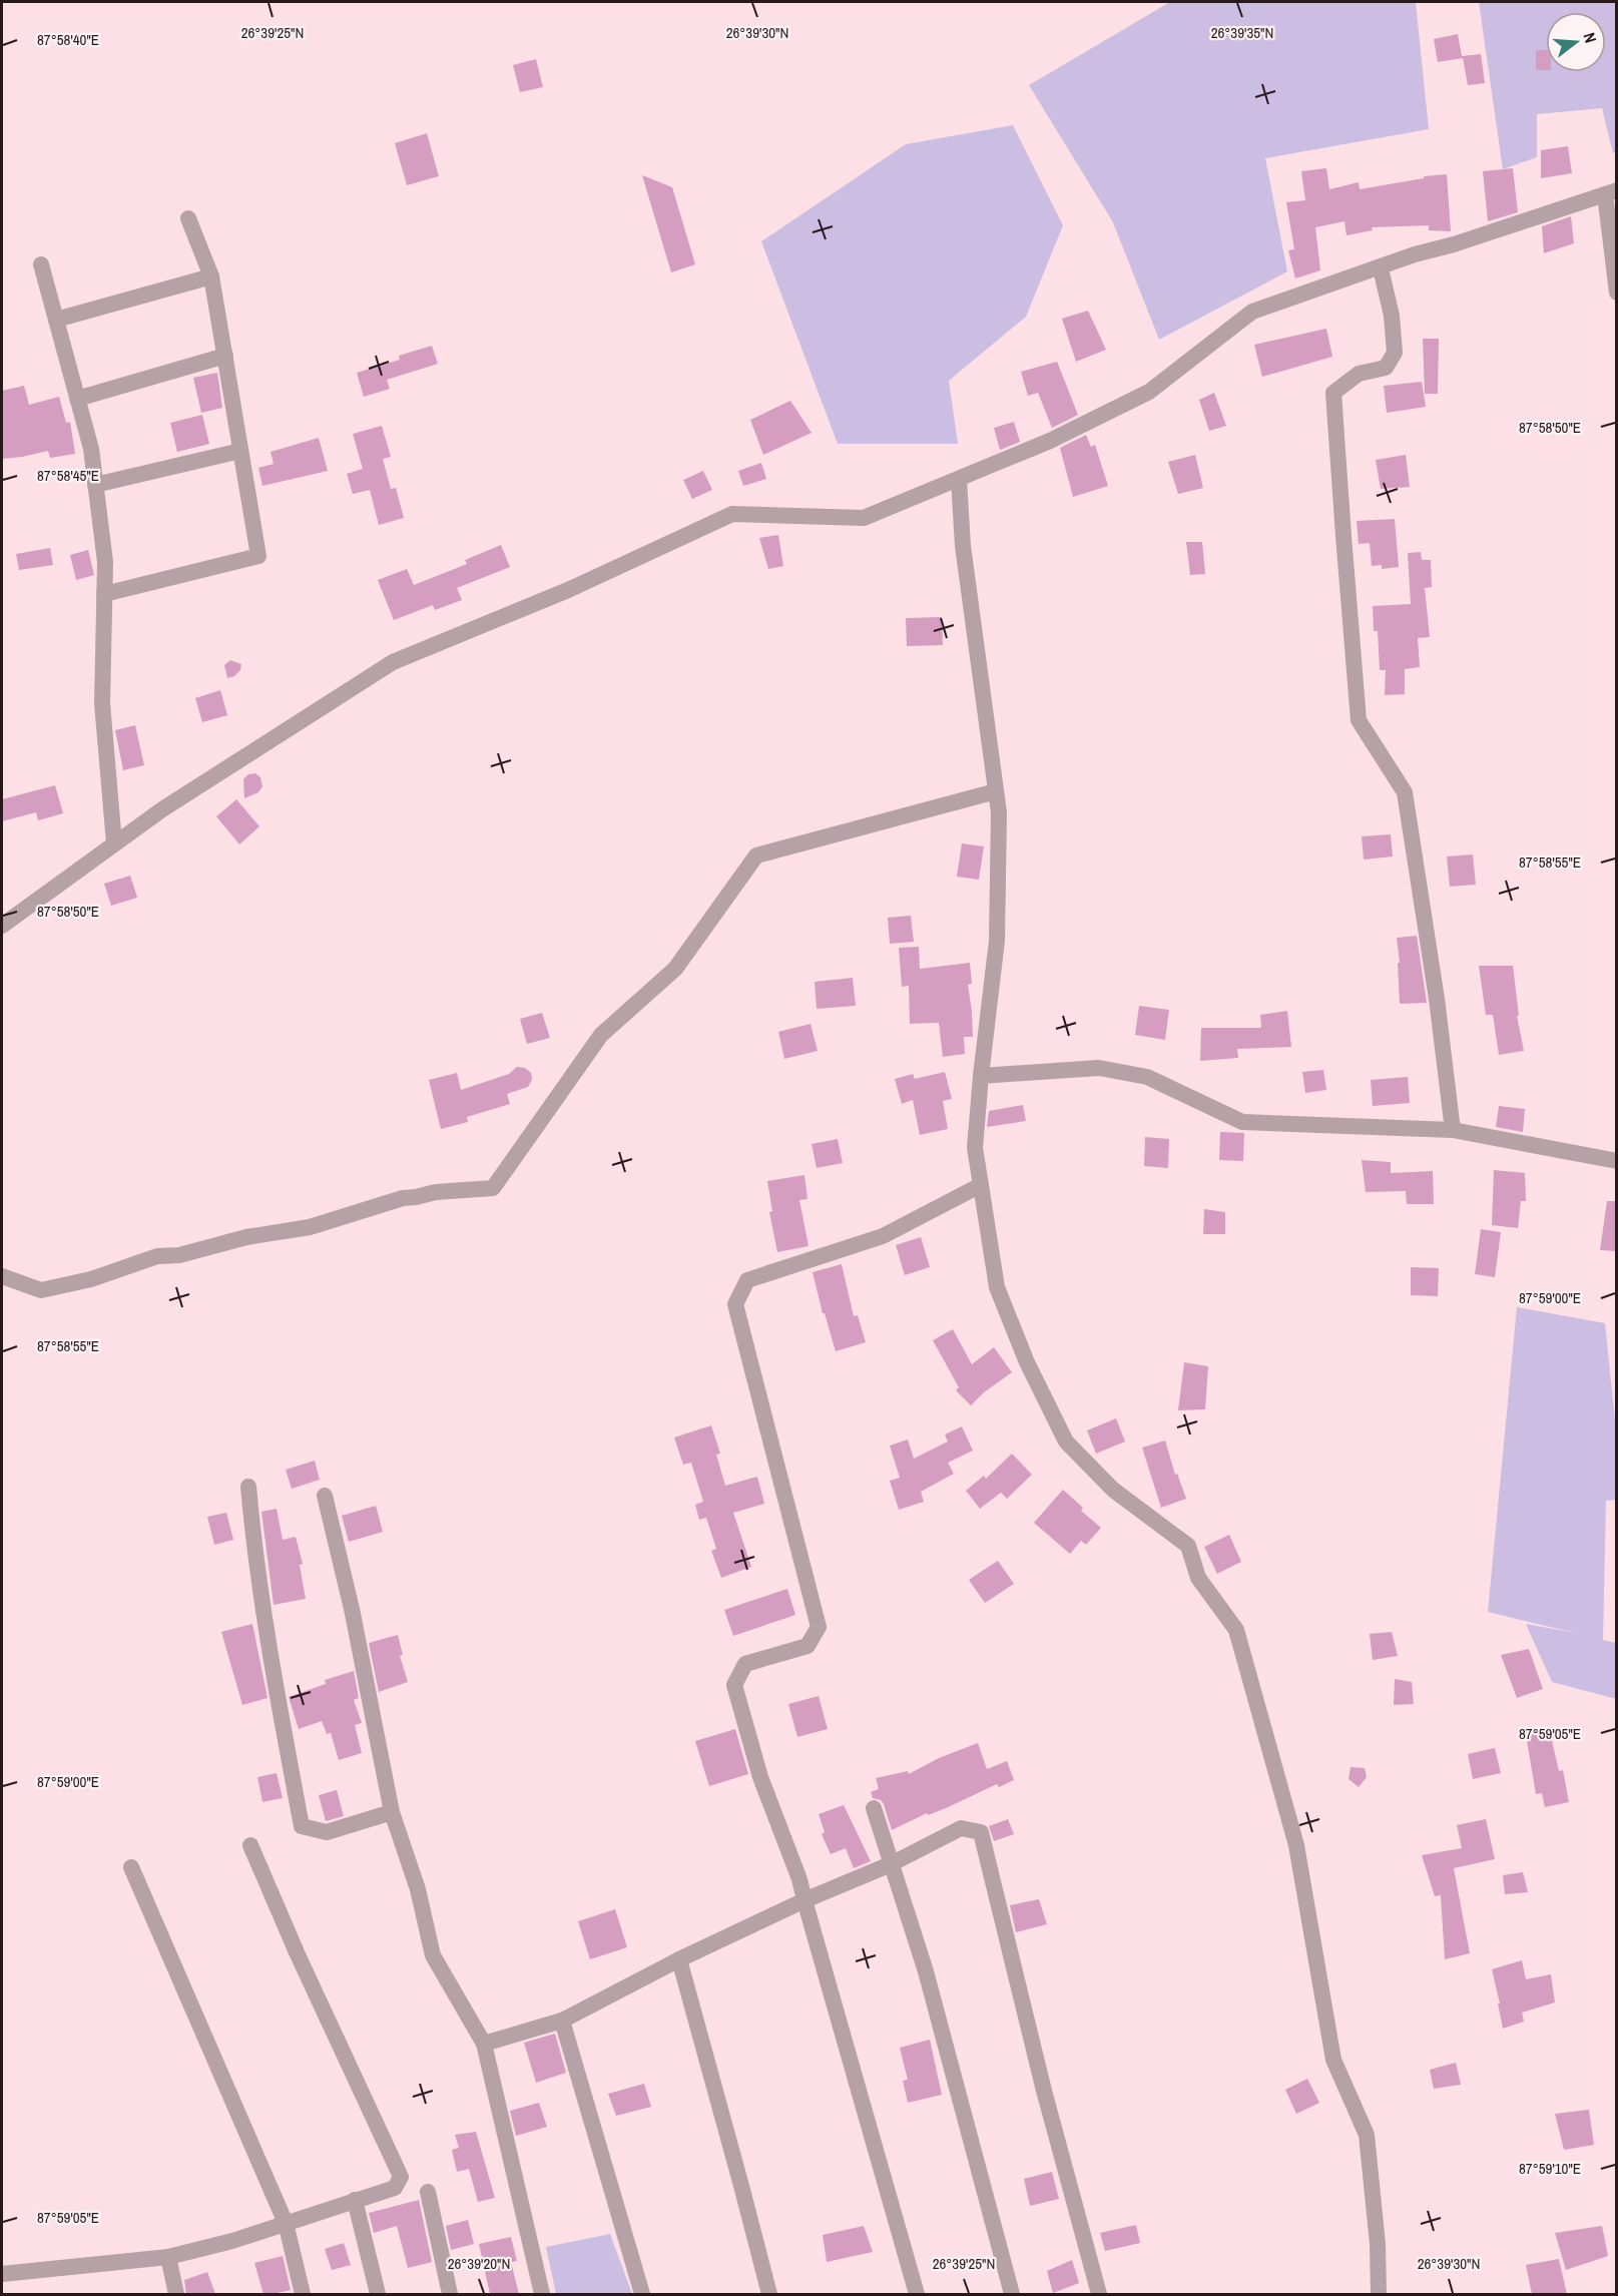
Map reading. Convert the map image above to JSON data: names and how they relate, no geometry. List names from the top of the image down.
{
  "north": "right",
  "coordinates": [
    "26°39'25\"N",
    "26°39'30\"N",
    "26°39'35\"N",
    "87°58'40\"E",
    "87°58'50\"E",
    "87°58'45\"E",
    "87°58'55\"E",
    "87°59'00\"E",
    "87°59'05\"E",
    "87°59'10\"E",
    "26°39'20\"N"
  ]
}
